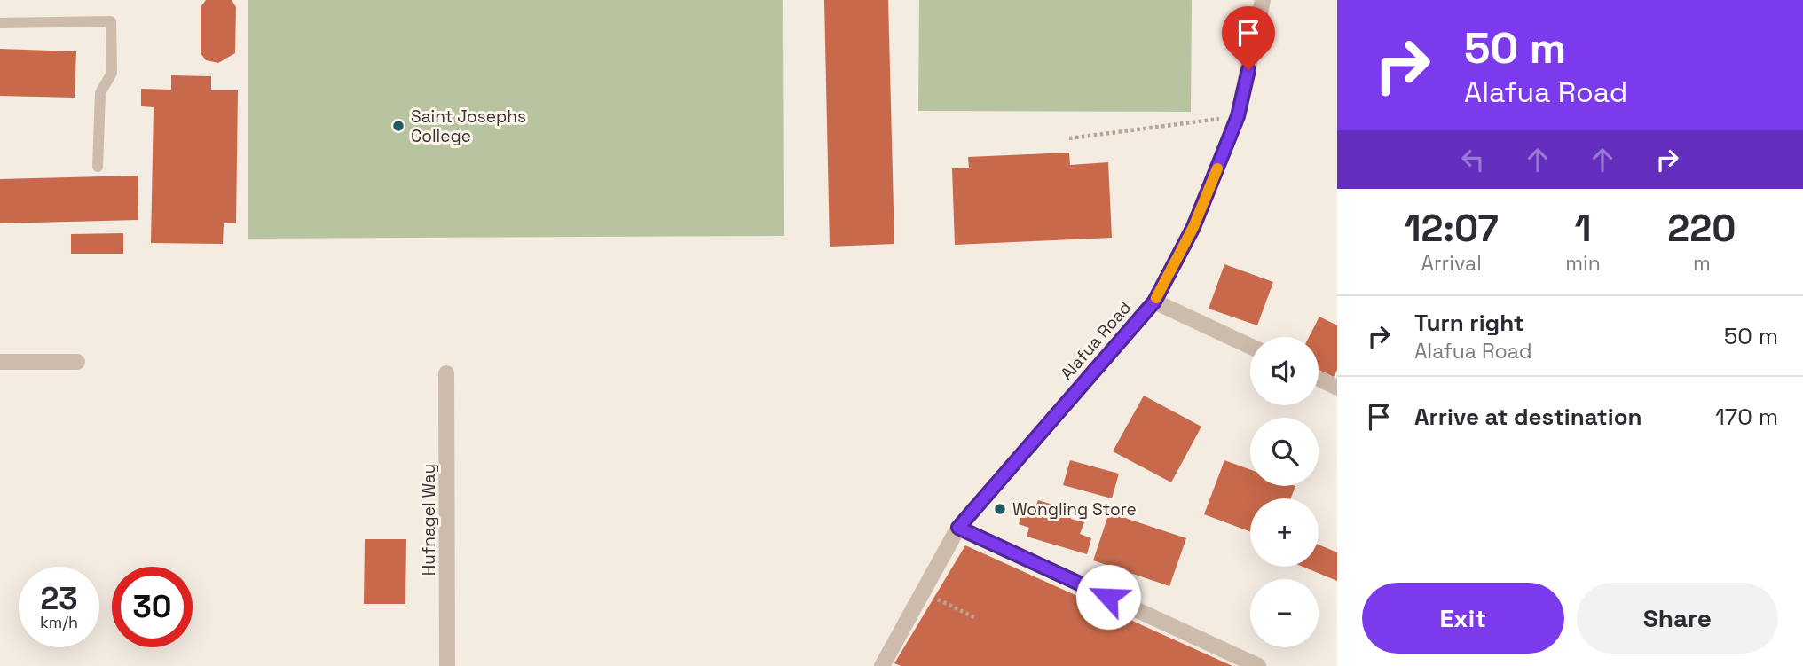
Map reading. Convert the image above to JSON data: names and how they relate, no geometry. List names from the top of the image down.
{
  "streets": {
    "street": ["Alafua Road", "Hufnagel Way"]
  },
  "places": ["Saint Josephs College", "Wongling Store"],
  "page": {
    "turn": ["50 m", "Alafua Road"],
    "eta": [
      "12:07",
      "Arrival",
      "1",
      "min",
      "220",
      "m"
    ],
    "list": [
      {
        "name": "Turn right",
        "note": "Alafua Road",
        "value": "50 m"
      },
      {
        "name": "Arrive at destination",
        "value": "170 m"
      }
    ],
    "map_buttons": ["+", "−"],
    "speed": "23 km/h",
    "limit": "30",
    "buttons": ["Exit", "Share"]
  }
}
